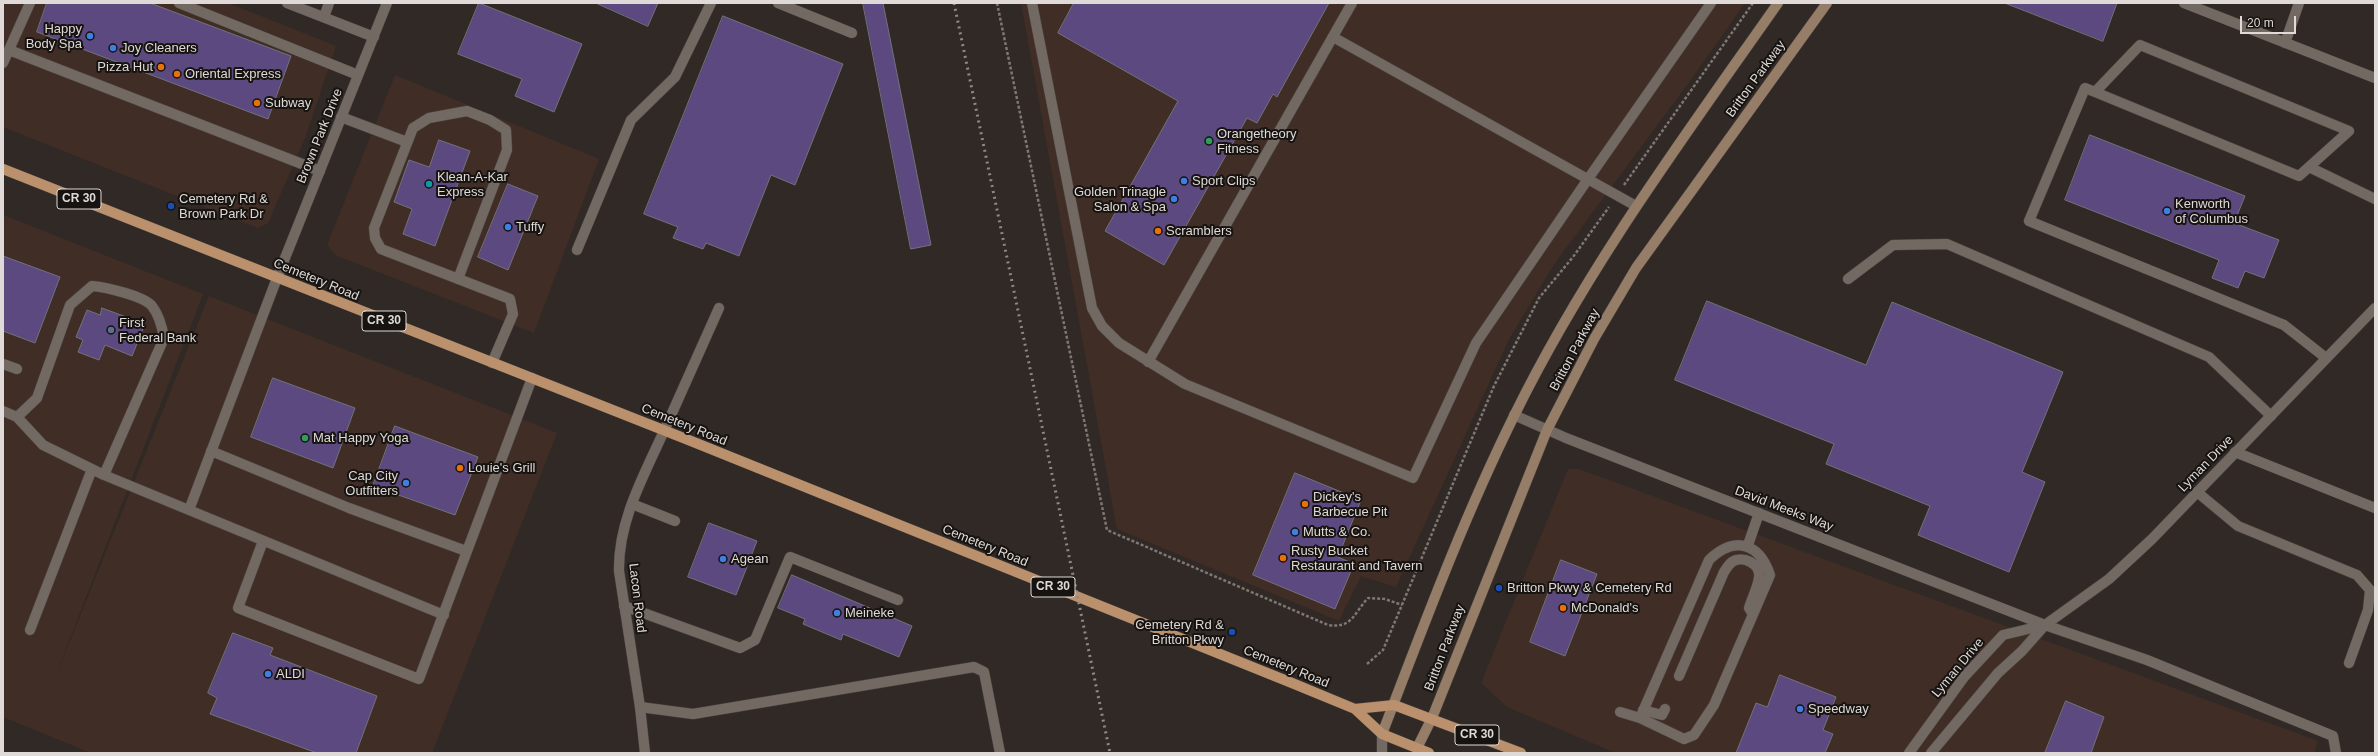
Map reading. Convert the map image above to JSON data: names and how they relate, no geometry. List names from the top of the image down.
{
  "streets": {
    "main road": ["Britton Parkway", "CR 30", "Cemetery Road"],
    "street": [
      "Brown Park Drive",
      "Lyman Drive",
      "David Meeks Way",
      "Lacon Road"
    ]
  },
  "crossings": [
    ["Britton Parkway", "Cemetery Road"],
    ["Britton Parkway", "David Meeks Way"],
    ["Brown Park Drive", "Cemetery Road"],
    ["Cemetery Road", "Lacon Road"],
    ["Lyman Drive", "David Meeks Way"]
  ],
  "places": [
    "Happy Body Spa",
    "Joy Cleaners",
    "Pizza Hut",
    "Oriental Express",
    "Subway",
    "Orangetheory Fitness",
    "Sport Clips",
    "Klean-A-Kar Express",
    "Golden Trinagle Salon & Spa",
    "Cemetery Rd & Brown Park Dr",
    "Kenworth of Columbus",
    "Tuffy",
    "Scramblers",
    "First Federal Bank",
    "Mat Happy Yoga",
    "Louie's Grill",
    "Cap City Outfitters",
    "Dickey's Barbecue Pit",
    "Mutts & Co.",
    "Rusty Bucket Restaurant and Tavern",
    "Agean",
    "Britton Pkwy & Cemetery Rd",
    "McDonald's",
    "Meineke",
    "Cemetery Rd & Britton Pkwy",
    "ALDI",
    "Speedway"
  ],
  "scale_bar": "20 m"
}
